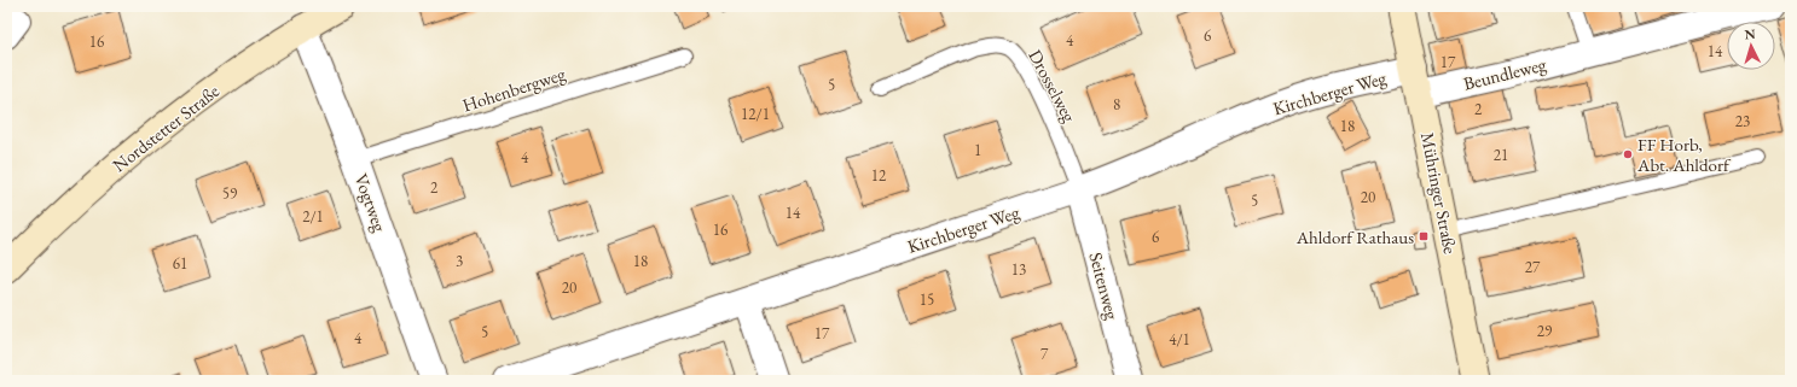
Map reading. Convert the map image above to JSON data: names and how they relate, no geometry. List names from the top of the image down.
{
  "streets": {
    "street": [
      "Beundleweg",
      "Kirchberger Weg",
      "Nordstetter Straße",
      "Mühringer Straße",
      "Vogtweg",
      "Seitenweg"
    ],
    "lane": ["Drosselweg", "Hohenbergweg"]
  },
  "crossings": [
    ["Beundleweg", "Kirchberger Weg"],
    ["Beundleweg", "Mühringer Straße"],
    ["Drosselweg", "Kirchberger Weg"],
    ["Drosselweg", "Seitenweg"],
    ["Hohenbergweg", "Vogtweg"],
    ["Kirchberger Weg", "Mühringer Straße"],
    ["Kirchberger Weg", "Seitenweg"],
    ["Nordstetter Straße", "Vogtweg"]
  ],
  "places": {
    "other": ["FF Horb, Abt. Ahldorf"],
    "transit": ["Ahldorf Rathaus"]
  },
  "house_numbers": [
    "6",
    "4",
    "16",
    "14",
    "17",
    "5",
    "8",
    "2",
    "12/1",
    "23",
    "18",
    "1",
    "21",
    "4",
    "12",
    "2",
    "59",
    "20",
    "5",
    "14",
    "2/1",
    "16",
    "6",
    "3",
    "18",
    "61",
    "27",
    "13",
    "20",
    "15",
    "29",
    "5",
    "17",
    "4",
    "4/1",
    "7"
  ],
  "north": "top"
}
